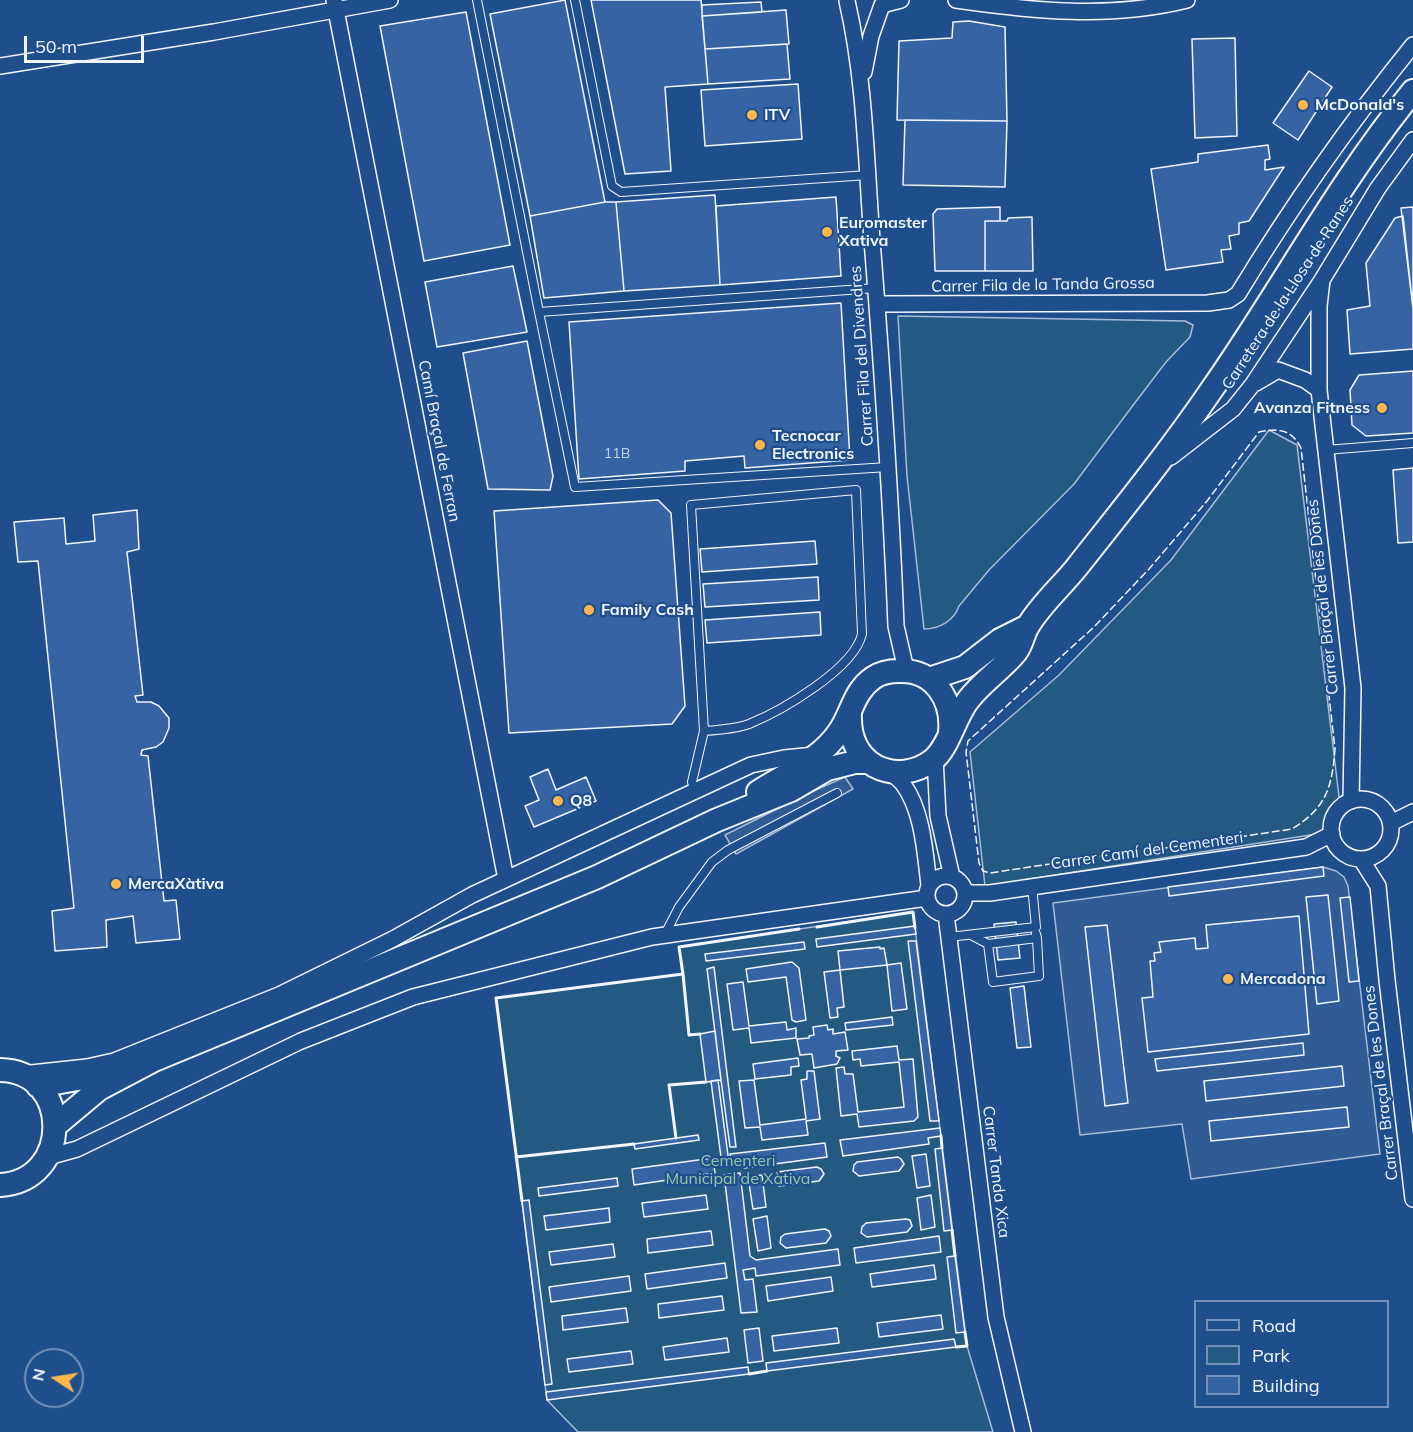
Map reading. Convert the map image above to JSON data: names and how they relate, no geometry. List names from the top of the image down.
{
  "streets": {
    "street": [
      "Carrer Fila de la Tanda Grossa",
      "Carretera de la Llosa de Ranes",
      "Carrer Fila del Divendres",
      "Camí Braçal de Ferran",
      "Carrer Braçal de les Dones",
      "Carrer Camí del Cementeri",
      "Carrer Tanda Xica"
    ]
  },
  "crossings": [
    ["Carrer Fila de la Tanda Grossa", "Carrer Fila del Divendres"],
    ["Carretera de la Llosa de Ranes", "Carrer Braçal de les Dones"],
    ["Carrer Braçal de les Dones", "Carrer Camí del Cementeri"],
    ["Carrer Camí del Cementeri", "Carrer Tanda Xica"]
  ],
  "parks": ["Cementeri Municipal de Xàtiva"],
  "places": [
    "McDonald's",
    "ITV",
    "Euromaster Xativa",
    "Avanza Fitness",
    "Tecnocar Electronics",
    "Family Cash",
    "Q8",
    "MercaXàtiva",
    "Mercadona"
  ],
  "house_numbers": ["11B"],
  "legend": ["Road", "Park", "Building"],
  "scale_bar": "50 m",
  "north": "left"
}
